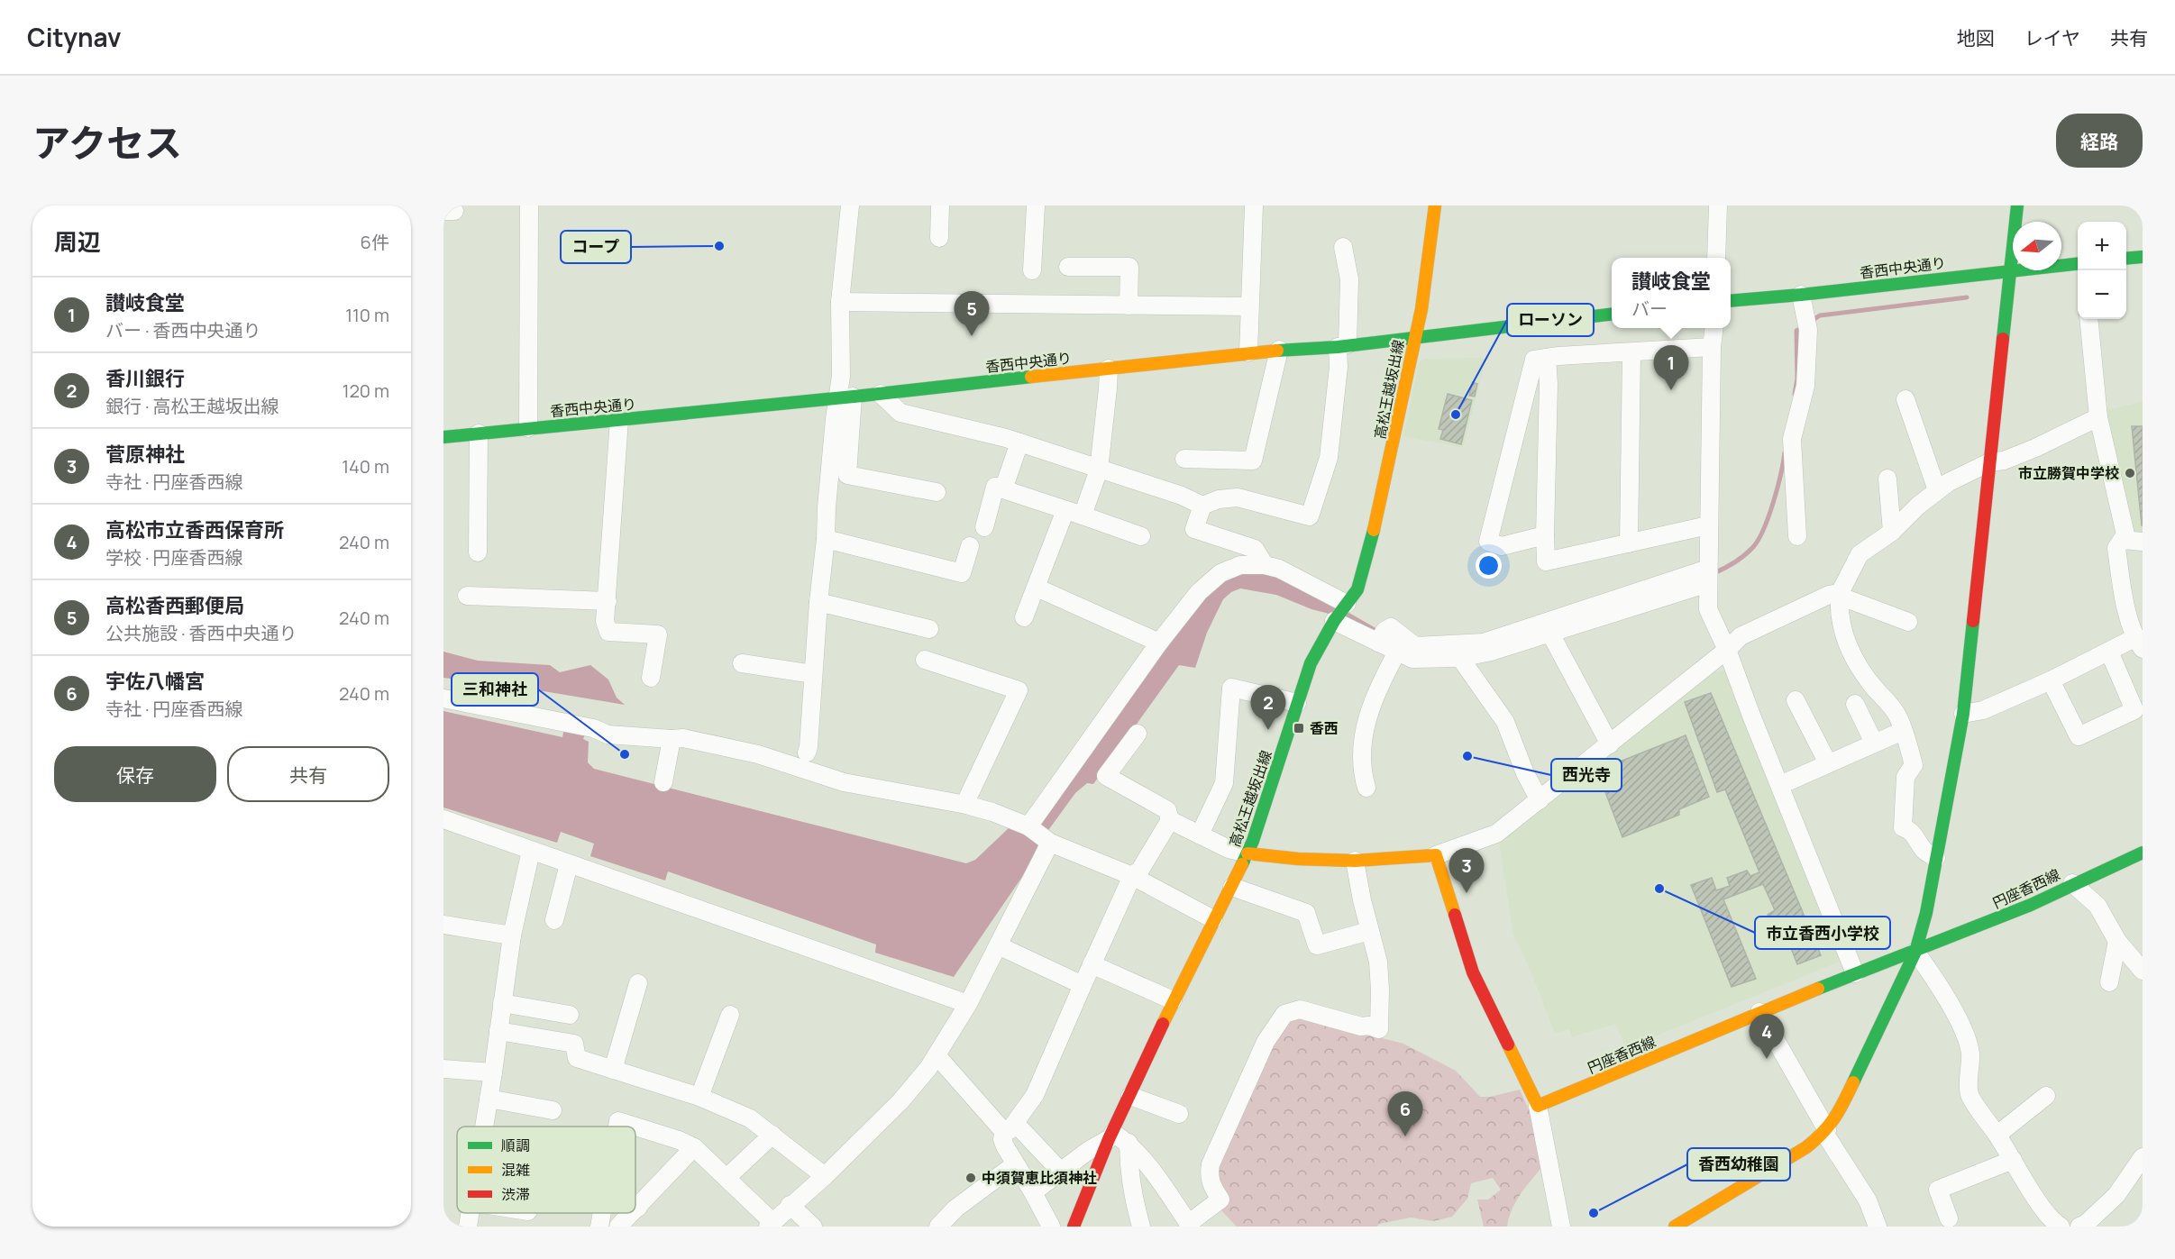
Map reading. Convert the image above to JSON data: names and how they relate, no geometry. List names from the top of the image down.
{
  "streets": {
    "street": ["香西中央通り", "高松王越坂出線", "円座香西線"]
  },
  "crossings": [
    ["香西中央通り", "高松王越坂出線"]
  ],
  "places": {
    "other": [
      "コープ",
      "ローソン",
      "市立勝賀中学校",
      "三和神社",
      "西光寺",
      "市立香西小学校",
      "中須賀恵比須神社",
      "香西幼稚園"
    ],
    "transit": ["香西"]
  },
  "legend": ["順調", "混雑", "渋滞"],
  "north": "left",
  "page": {
    "header": "Citynav",
    "nav": ["地図", "レイヤ", "共有"],
    "title": "アクセス",
    "buttons": [
      "経路",
      ["保存", "共有"]
    ],
    "heading": ["周辺", "6件"],
    "map_buttons": ["+", "−"],
    "popup": ["讃岐食堂", "バー"],
    "list": [
      {
        "mark": "1",
        "name": "讃岐食堂",
        "note": "バー · 香西中央通り",
        "value": "110 m"
      },
      {
        "mark": "2",
        "name": "香川銀行",
        "note": "銀行 · 高松王越坂出線",
        "value": "120 m"
      },
      {
        "mark": "3",
        "name": "菅原神社",
        "note": "寺社 · 円座香西線",
        "value": "140 m"
      },
      {
        "mark": "4",
        "name": "高松市立香西保育所",
        "note": "学校 · 円座香西線",
        "value": "240 m"
      },
      {
        "mark": "5",
        "name": "高松香西郵便局",
        "note": "公共施設 · 香西中央通り",
        "value": "240 m"
      },
      {
        "mark": "6",
        "name": "宇佐八幡宮",
        "note": "寺社 · 円座香西線",
        "value": "240 m"
      }
    ],
    "pins": [
      "5",
      "1",
      "2",
      "3",
      "4",
      "6"
    ]
  }
}
